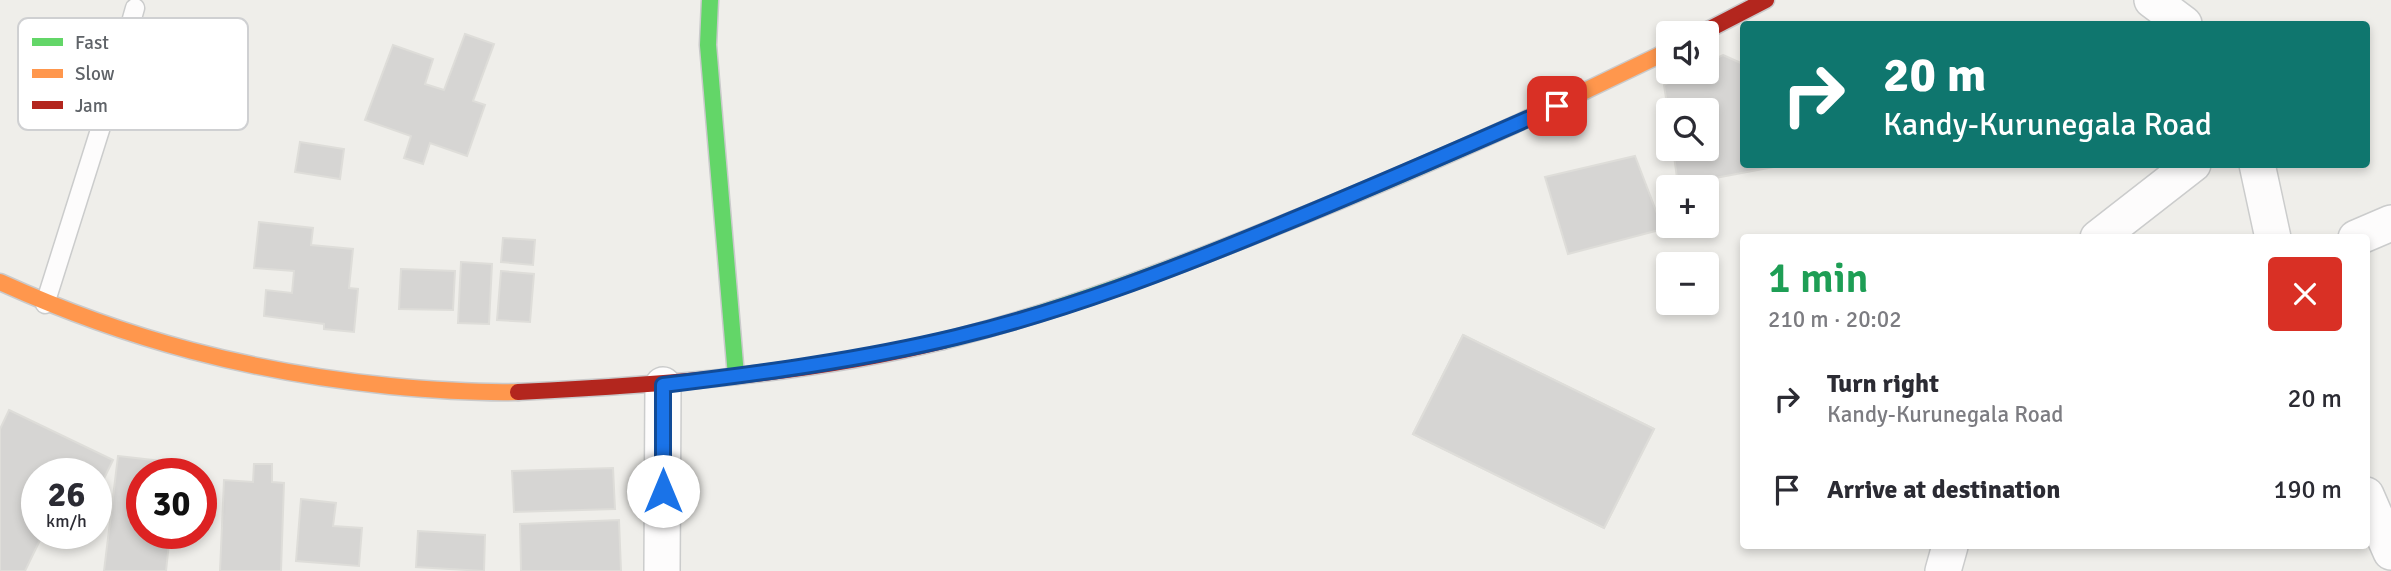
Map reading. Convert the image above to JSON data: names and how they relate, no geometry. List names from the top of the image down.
{
  "legend": ["Fast", "Slow", "Jam"],
  "page": {
    "map_buttons": ["+", "−"],
    "turn": ["20 m", "Kandy-Kurunegala Road"],
    "heading": ["1 min", "210 m · 20:02"],
    "list": [
      {
        "name": "Turn right",
        "note": "Kandy-Kurunegala Road",
        "value": "20 m"
      },
      {
        "name": "Arrive at destination",
        "value": "190 m"
      }
    ],
    "speed": "26 km/h",
    "limit": "30"
  }
}
